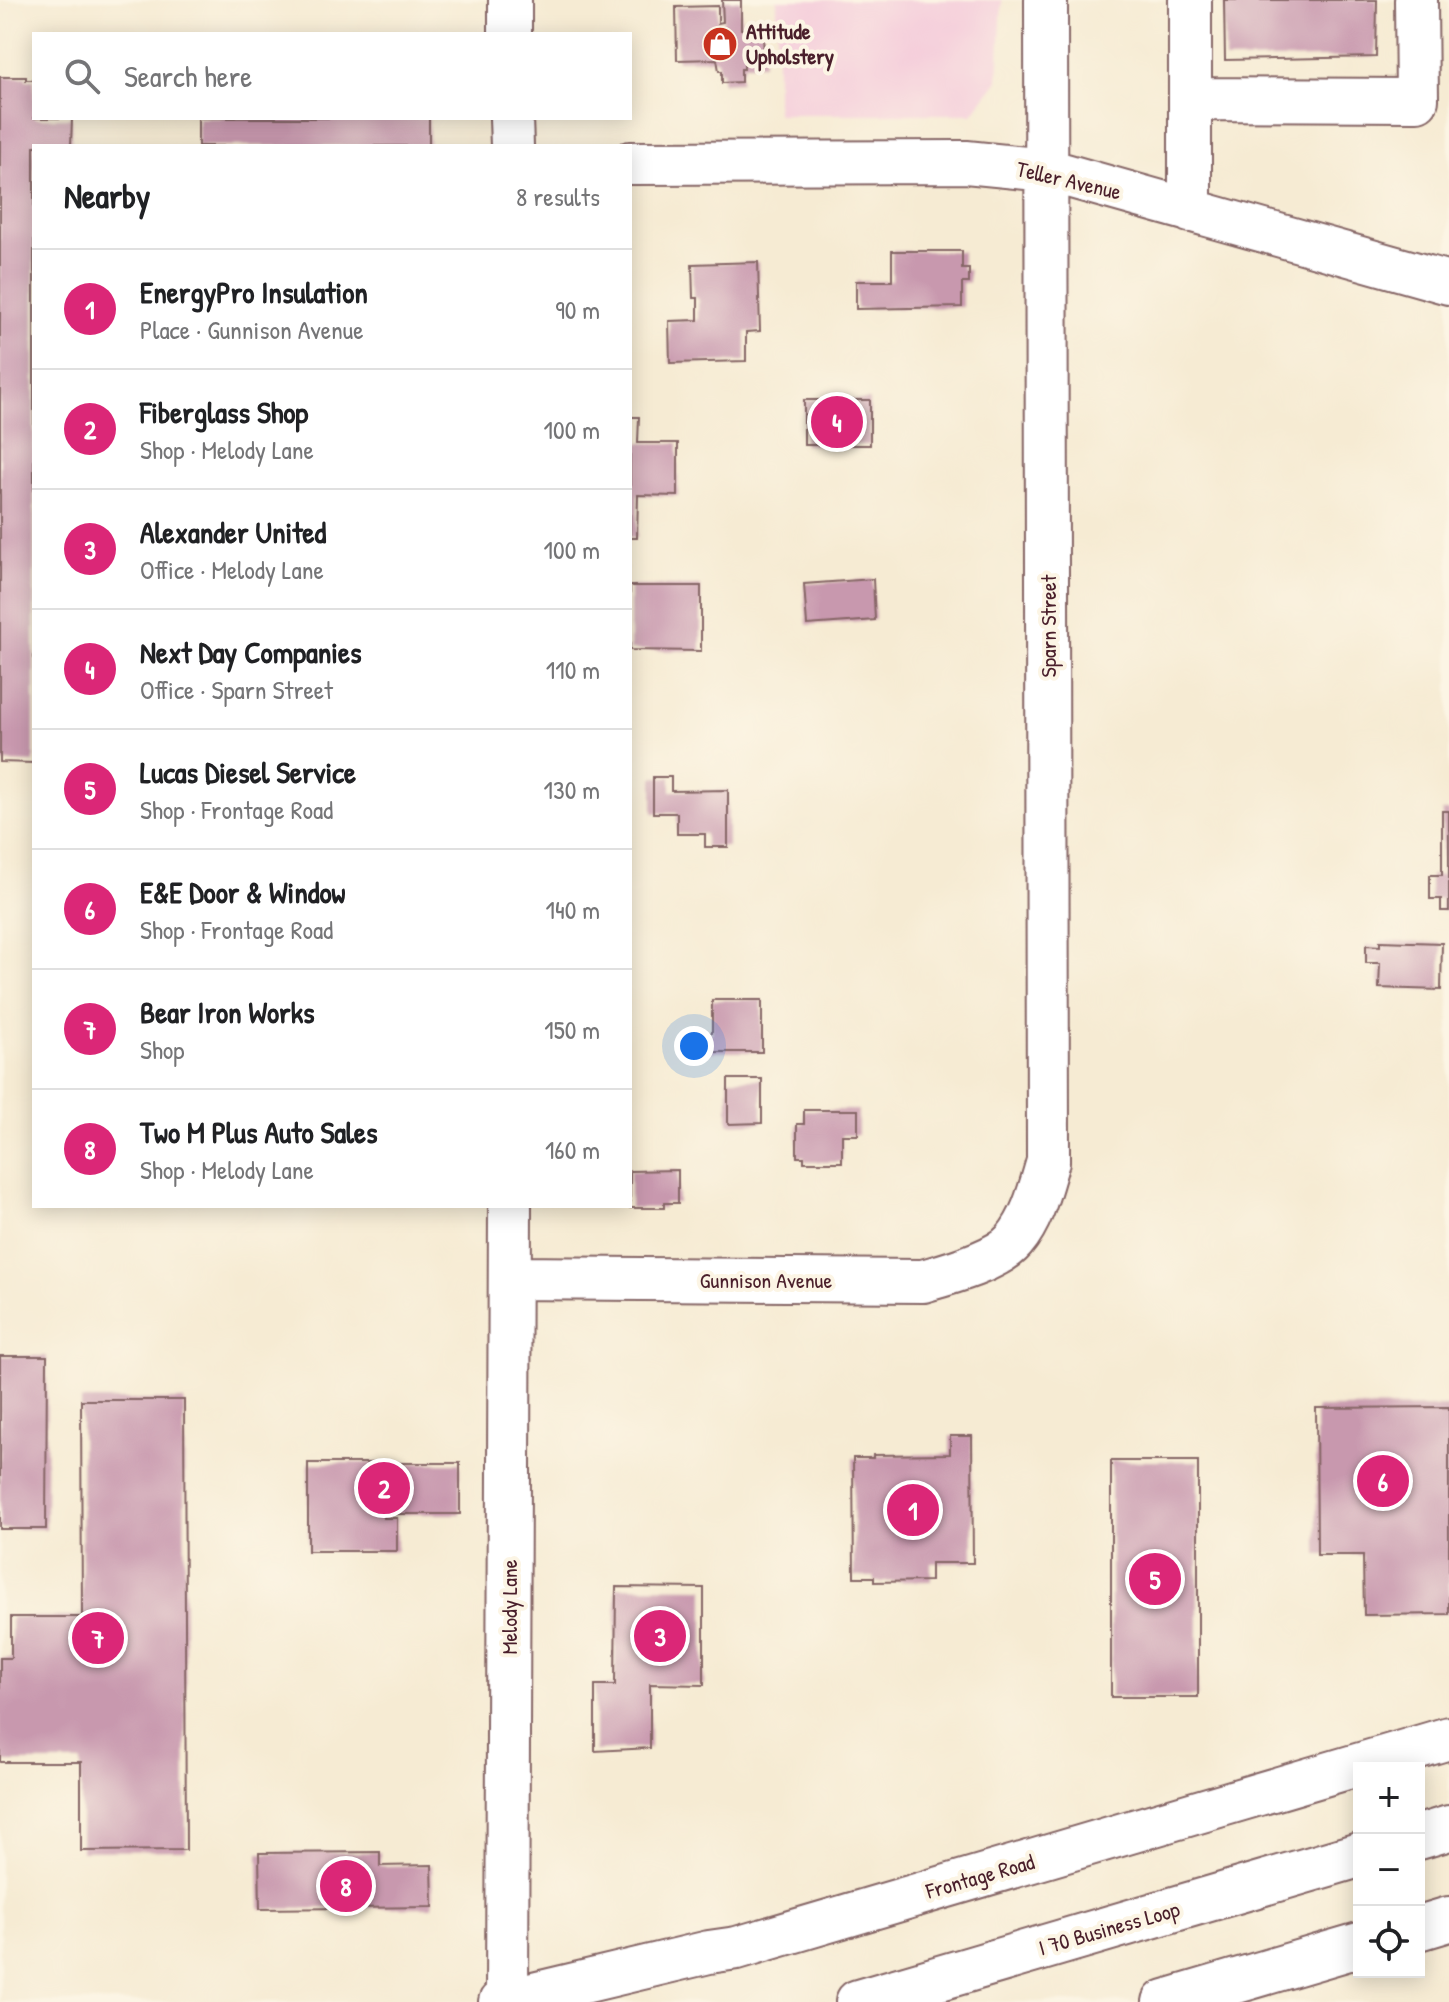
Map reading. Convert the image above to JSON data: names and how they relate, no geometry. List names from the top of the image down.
{
  "streets": {
    "main road": ["I 70 Business Loop"],
    "street": [
      "Teller Avenue",
      "Sparn Street",
      "Gunnison Avenue",
      "Melody Lane",
      "Frontage Road"
    ]
  },
  "crossings": [
    ["Teller Avenue", "Sparn Street"],
    ["Sparn Street", "Gunnison Avenue"],
    ["Gunnison Avenue", "Melody Lane"],
    ["Melody Lane", "Frontage Road"]
  ],
  "places": {
    "shop": ["Attitude Upholstery"]
  },
  "page": {
    "search": "Search here",
    "heading": ["Nearby", "8 results"],
    "list": [
      {
        "mark": "1",
        "name": "EnergyPro Insulation",
        "note": "Place · Gunnison Avenue",
        "value": "90 m"
      },
      {
        "mark": "2",
        "name": "Fiberglass Shop",
        "note": "Shop · Melody Lane",
        "value": "100 m"
      },
      {
        "mark": "3",
        "name": "Alexander United",
        "note": "Office · Melody Lane",
        "value": "100 m"
      },
      {
        "mark": "4",
        "name": "Next Day Companies",
        "note": "Office · Sparn Street",
        "value": "110 m"
      },
      {
        "mark": "5",
        "name": "Lucas Diesel Service",
        "note": "Shop · Frontage Road",
        "value": "130 m"
      },
      {
        "mark": "6",
        "name": "E&E Door & Window",
        "note": "Shop · Frontage Road",
        "value": "140 m"
      },
      {
        "mark": "7",
        "name": "Bear Iron Works",
        "note": "Shop",
        "value": "150 m"
      },
      {
        "mark": "8",
        "name": "Two M Plus Auto Sales",
        "note": "Shop · Melody Lane",
        "value": "160 m"
      }
    ],
    "pins": [
      "4",
      "6",
      "2",
      "1",
      "5",
      "3",
      "7",
      "8"
    ],
    "map_buttons": ["+", "−"]
  }
}
